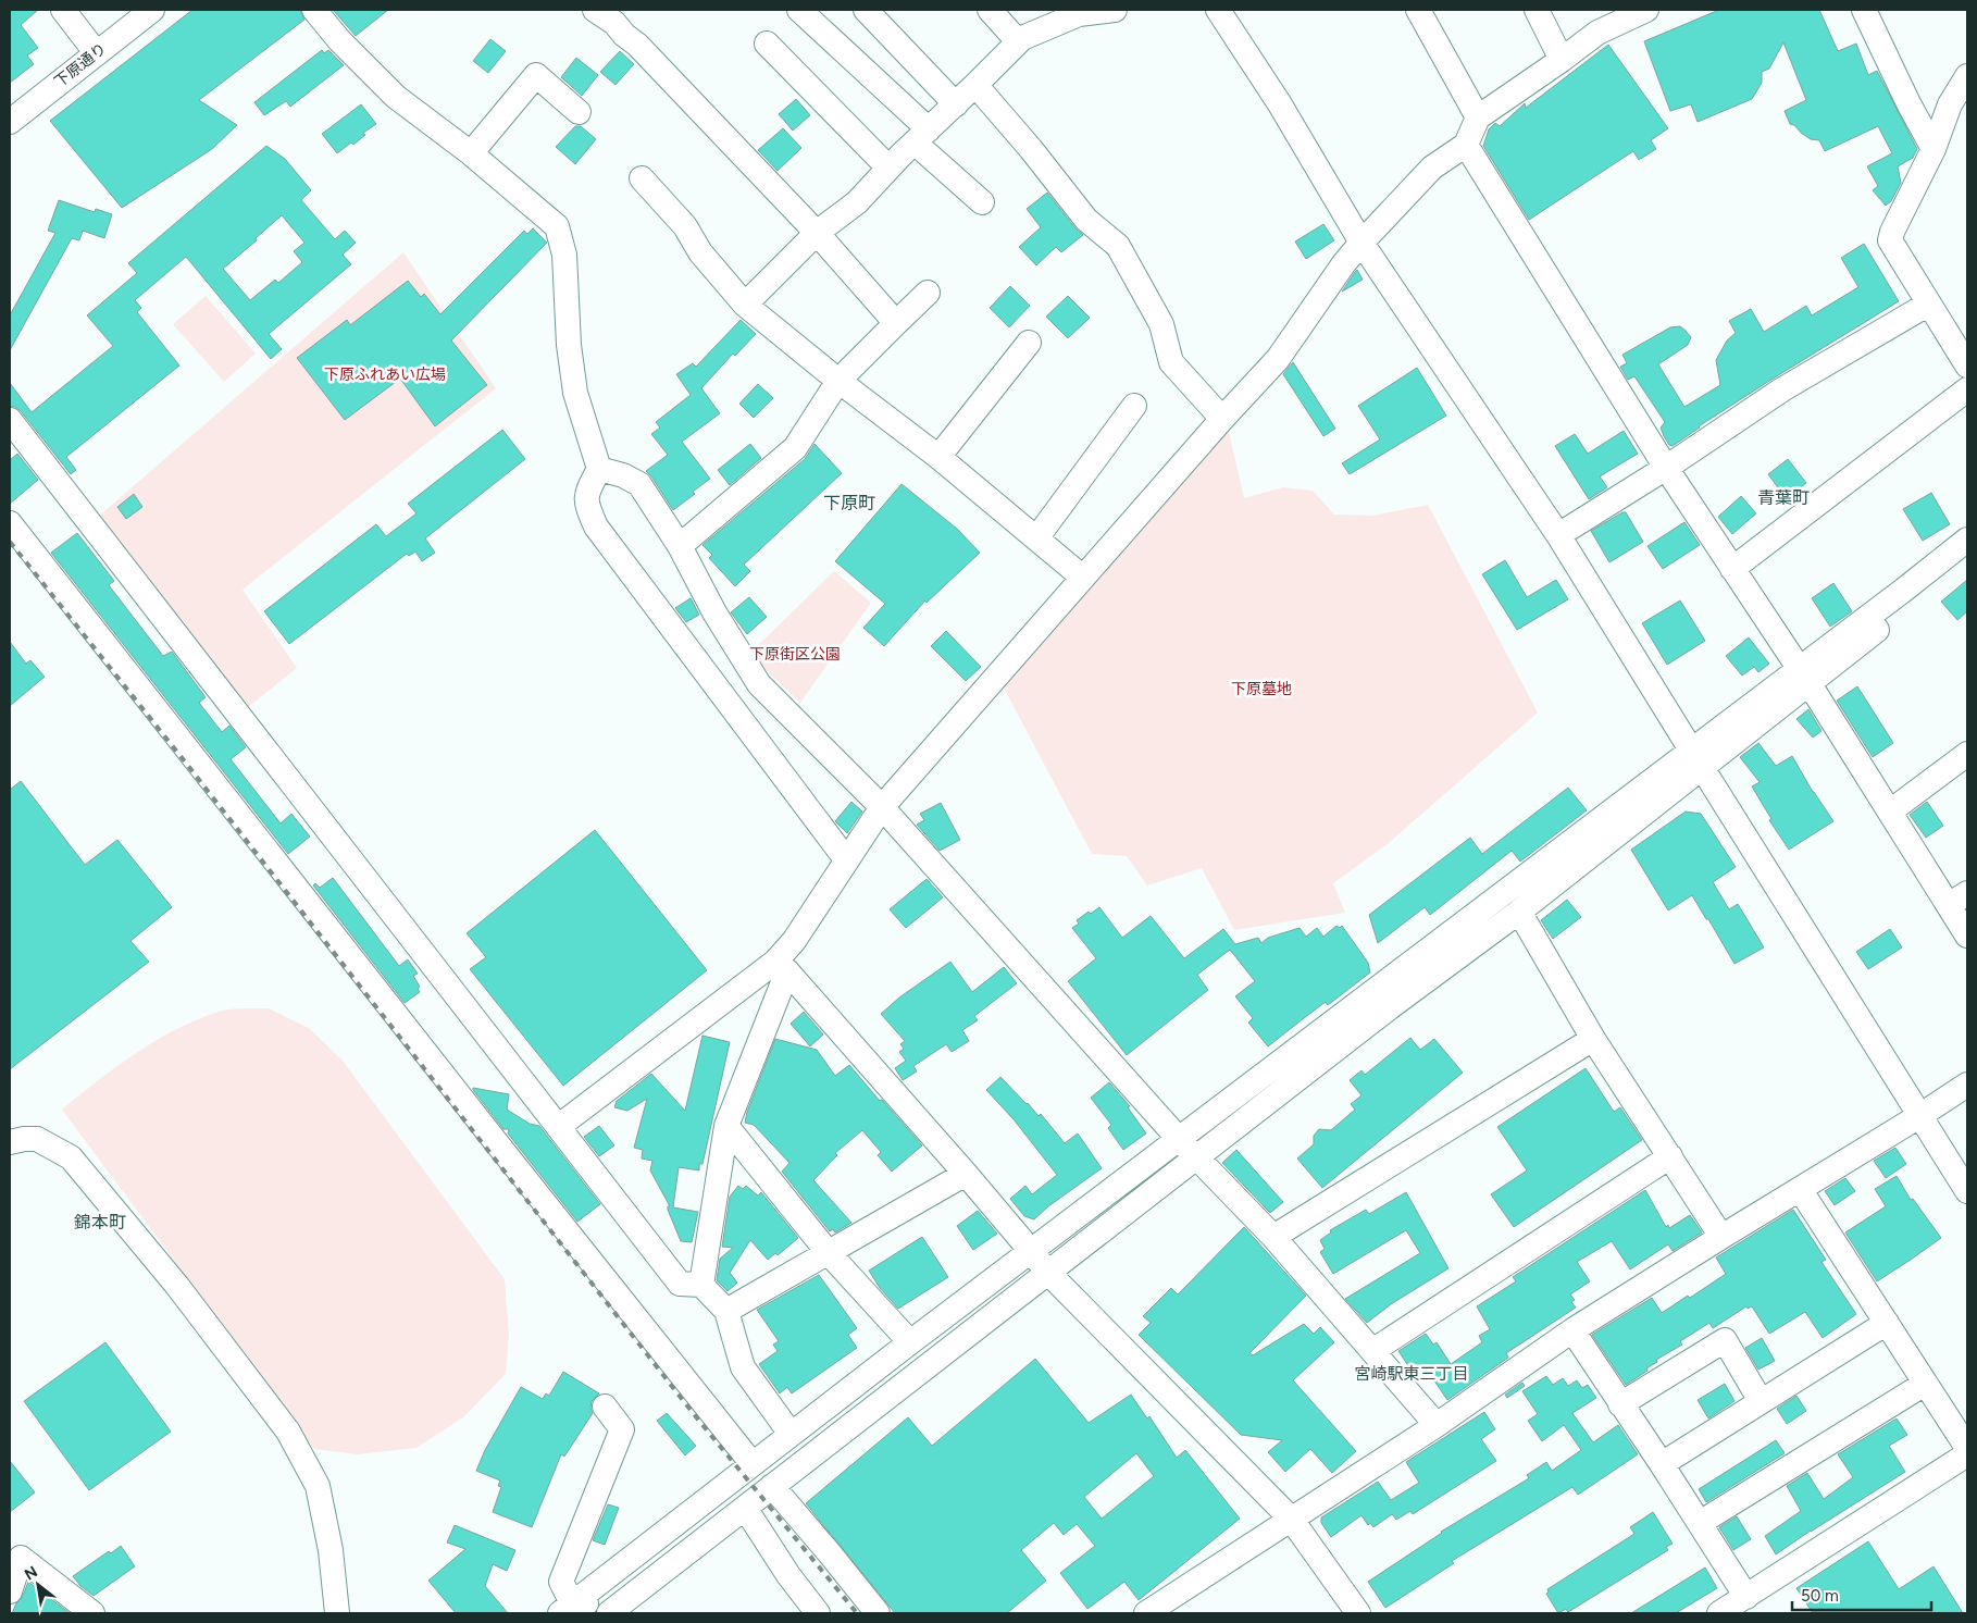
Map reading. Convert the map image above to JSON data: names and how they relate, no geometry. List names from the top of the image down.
{
  "streets": {
    "street": ["下原通り"]
  },
  "districts": [
    "青葉町",
    "下原町",
    "錦本町",
    "宮崎駅東三丁目"
  ],
  "parks": ["下原ふれあい広場", "下原街区公園", "下原墓地"],
  "scale_bar": "50 m",
  "north": "top left"
}
